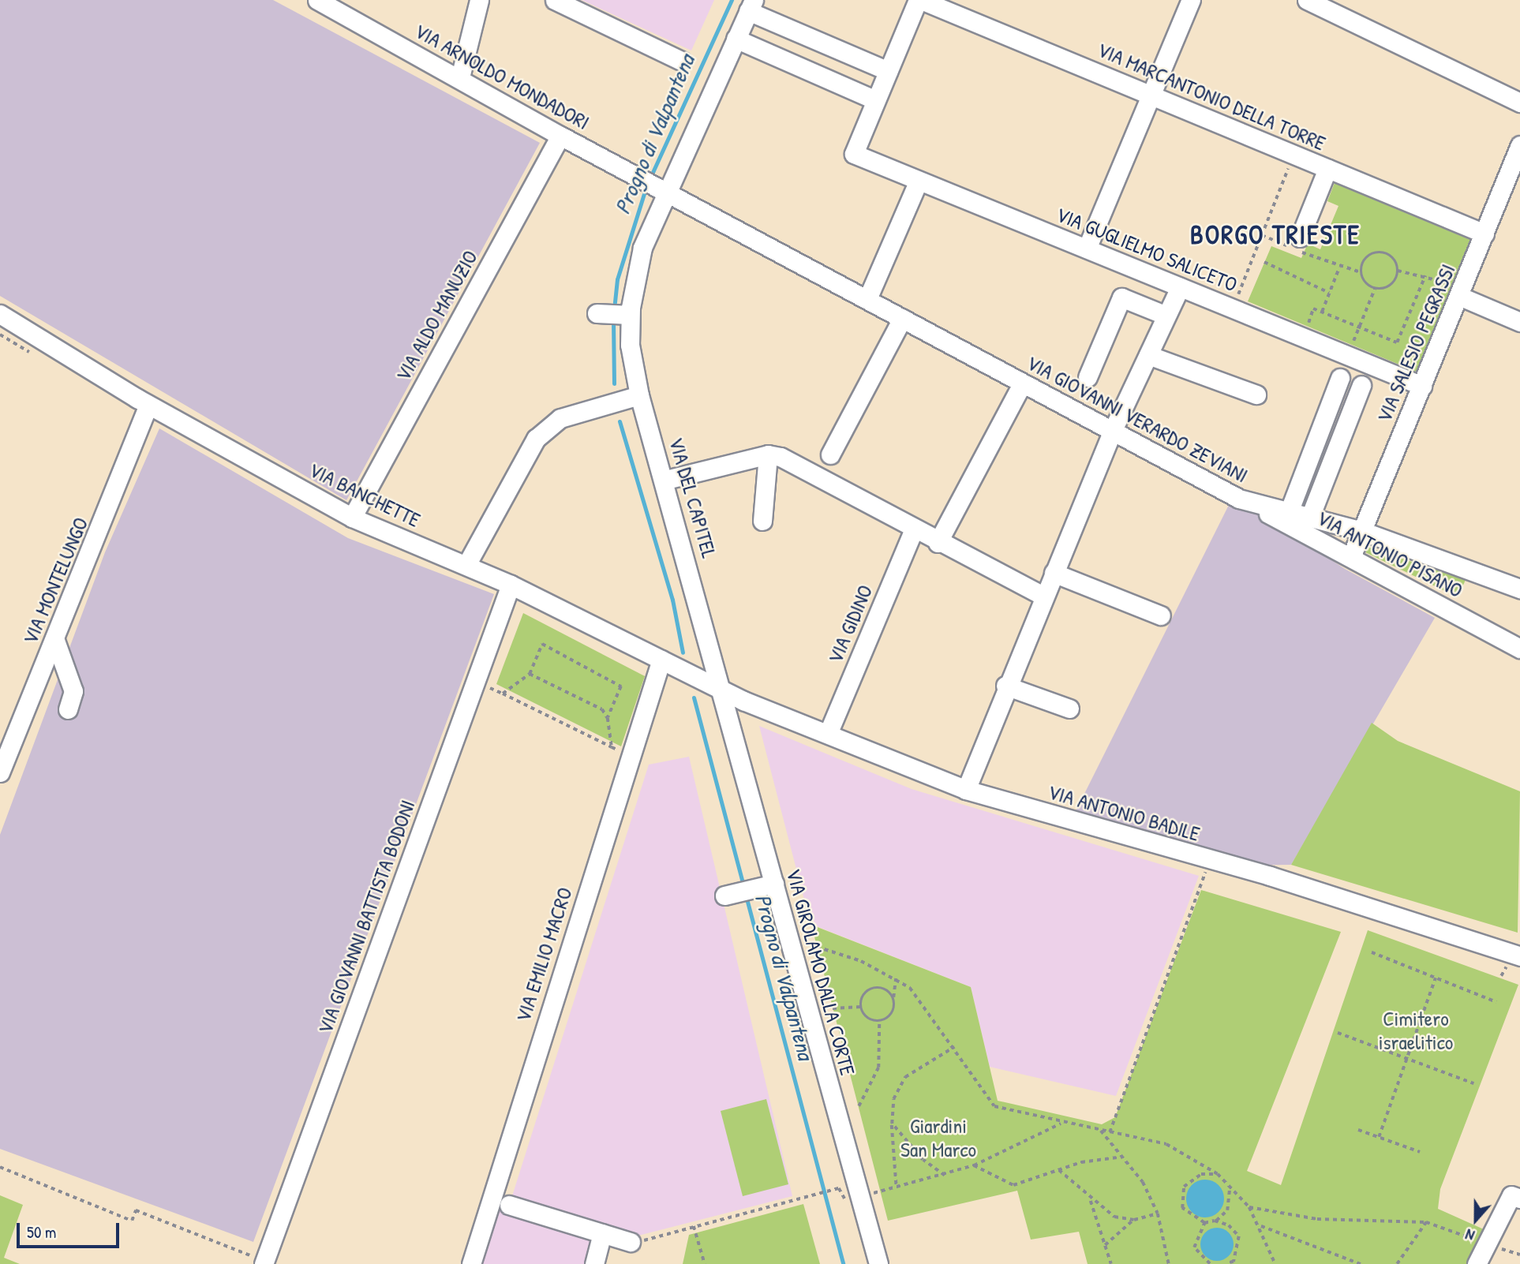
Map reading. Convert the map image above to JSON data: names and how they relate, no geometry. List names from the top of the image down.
{
  "streets": {
    "street": [
      "VIA ARNOLDO MONDADORI",
      "VIA MARCANTONIO DELLA TORRE",
      "VIA GUGLIELMO SALICETO",
      "VIA ALDO MANUZIO",
      "VIA SALESIO PEGRASSI",
      "VIA GIOVANNI VERARDO ZEVIANI",
      "VIA BANCHETTE",
      "VIA DEL CAPITEL",
      "VIA ANTONIO PISANO",
      "VIA MONTELUNGO",
      "VIA GIDINO",
      "VIA ANTONIO BADILE",
      "VIA GIOVANNI BATTISTA BODONI",
      "VIA EMILIO MACRO",
      "VIA GIROLAMO DALLA CORTE"
    ]
  },
  "crossings": [
    ["VIA ARNOLDO MONDADORI", "VIA ALDO MANUZIO"],
    ["VIA ARNOLDO MONDADORI", "VIA GIOVANNI VERARDO ZEVIANI"],
    ["VIA ARNOLDO MONDADORI", "VIA DEL CAPITEL"],
    ["VIA MARCANTONIO DELLA TORRE", "VIA SALESIO PEGRASSI"],
    ["VIA GUGLIELMO SALICETO", "VIA SALESIO PEGRASSI"],
    ["VIA ALDO MANUZIO", "VIA BANCHETTE"],
    ["VIA SALESIO PEGRASSI", "VIA GIOVANNI VERARDO ZEVIANI"],
    ["VIA SALESIO PEGRASSI", "VIA ANTONIO PISANO"],
    ["VIA GIOVANNI VERARDO ZEVIANI", "VIA DEL CAPITEL"],
    ["VIA GIOVANNI VERARDO ZEVIANI", "VIA ANTONIO PISANO"],
    ["VIA BANCHETTE", "VIA DEL CAPITEL"],
    ["VIA BANCHETTE", "VIA MONTELUNGO"],
    ["VIA BANCHETTE", "VIA ANTONIO BADILE"],
    ["VIA BANCHETTE", "VIA GIOVANNI BATTISTA BODONI"],
    ["VIA BANCHETTE", "VIA EMILIO MACRO"],
    ["VIA BANCHETTE", "VIA GIROLAMO DALLA CORTE"],
    ["VIA DEL CAPITEL", "VIA ANTONIO BADILE"],
    ["VIA DEL CAPITEL", "VIA GIROLAMO DALLA CORTE"],
    ["VIA GIDINO", "VIA ANTONIO BADILE"],
    ["VIA ANTONIO BADILE", "VIA GIROLAMO DALLA CORTE"]
  ],
  "districts": ["BORGO TRIESTE"],
  "water": ["Progno di Valpantena"],
  "parks": ["Cimitero israelitico", "Giardini San Marco"],
  "scale_bar": "50 m",
  "north": "bottom"
}
